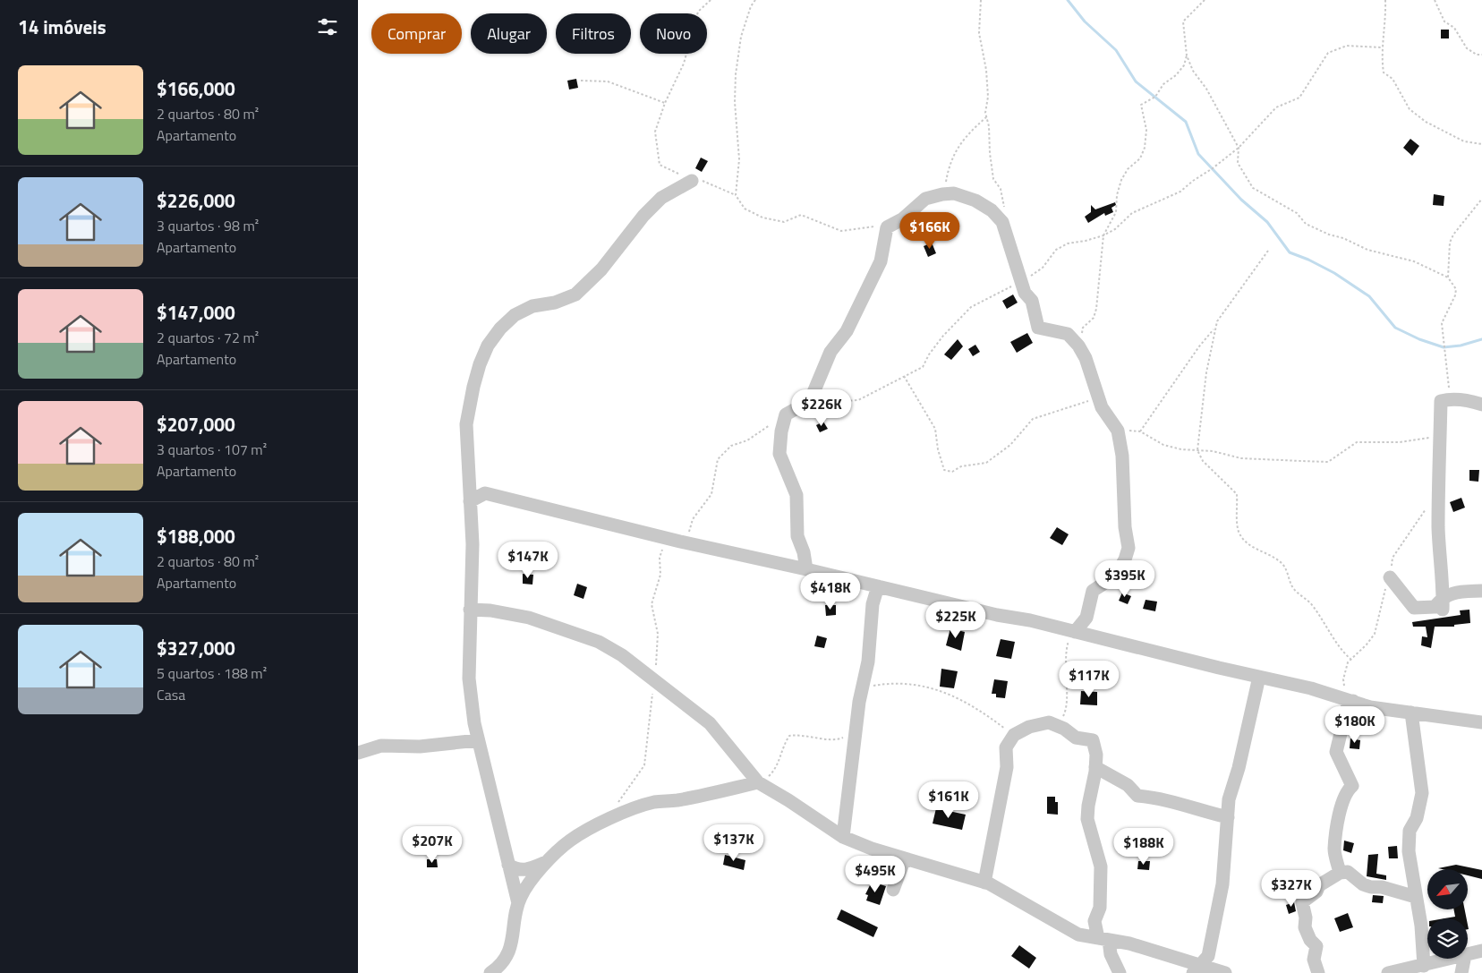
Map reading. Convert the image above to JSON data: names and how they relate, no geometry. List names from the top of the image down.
{
  "north": "bottom left",
  "page": {
    "heading": "14 imóveis",
    "chip": [
      "Comprar",
      "Alugar",
      "Filtros",
      "Novo"
    ],
    "list": [
      {
        "name": "$166,000",
        "note": "2 quartos · 80 m² · Apartamento"
      },
      {
        "name": "$226,000",
        "note": "3 quartos · 98 m² · Apartamento"
      },
      {
        "name": "$147,000",
        "note": "2 quartos · 72 m² · Apartamento"
      },
      {
        "name": "$207,000",
        "note": "3 quartos · 107 m² · Apartamento"
      },
      {
        "name": "$188,000",
        "note": "2 quartos · 80 m² · Apartamento"
      },
      {
        "name": "$327,000",
        "note": "5 quartos · 188 m² · Casa"
      }
    ],
    "price": [
      "$166K",
      "$226K",
      "$147K",
      "$395K",
      "$418K",
      "$225K",
      "$117K",
      "$180K",
      "$161K",
      "$137K",
      "$207K",
      "$188K",
      "$495K",
      "$327K"
    ]
  }
}
